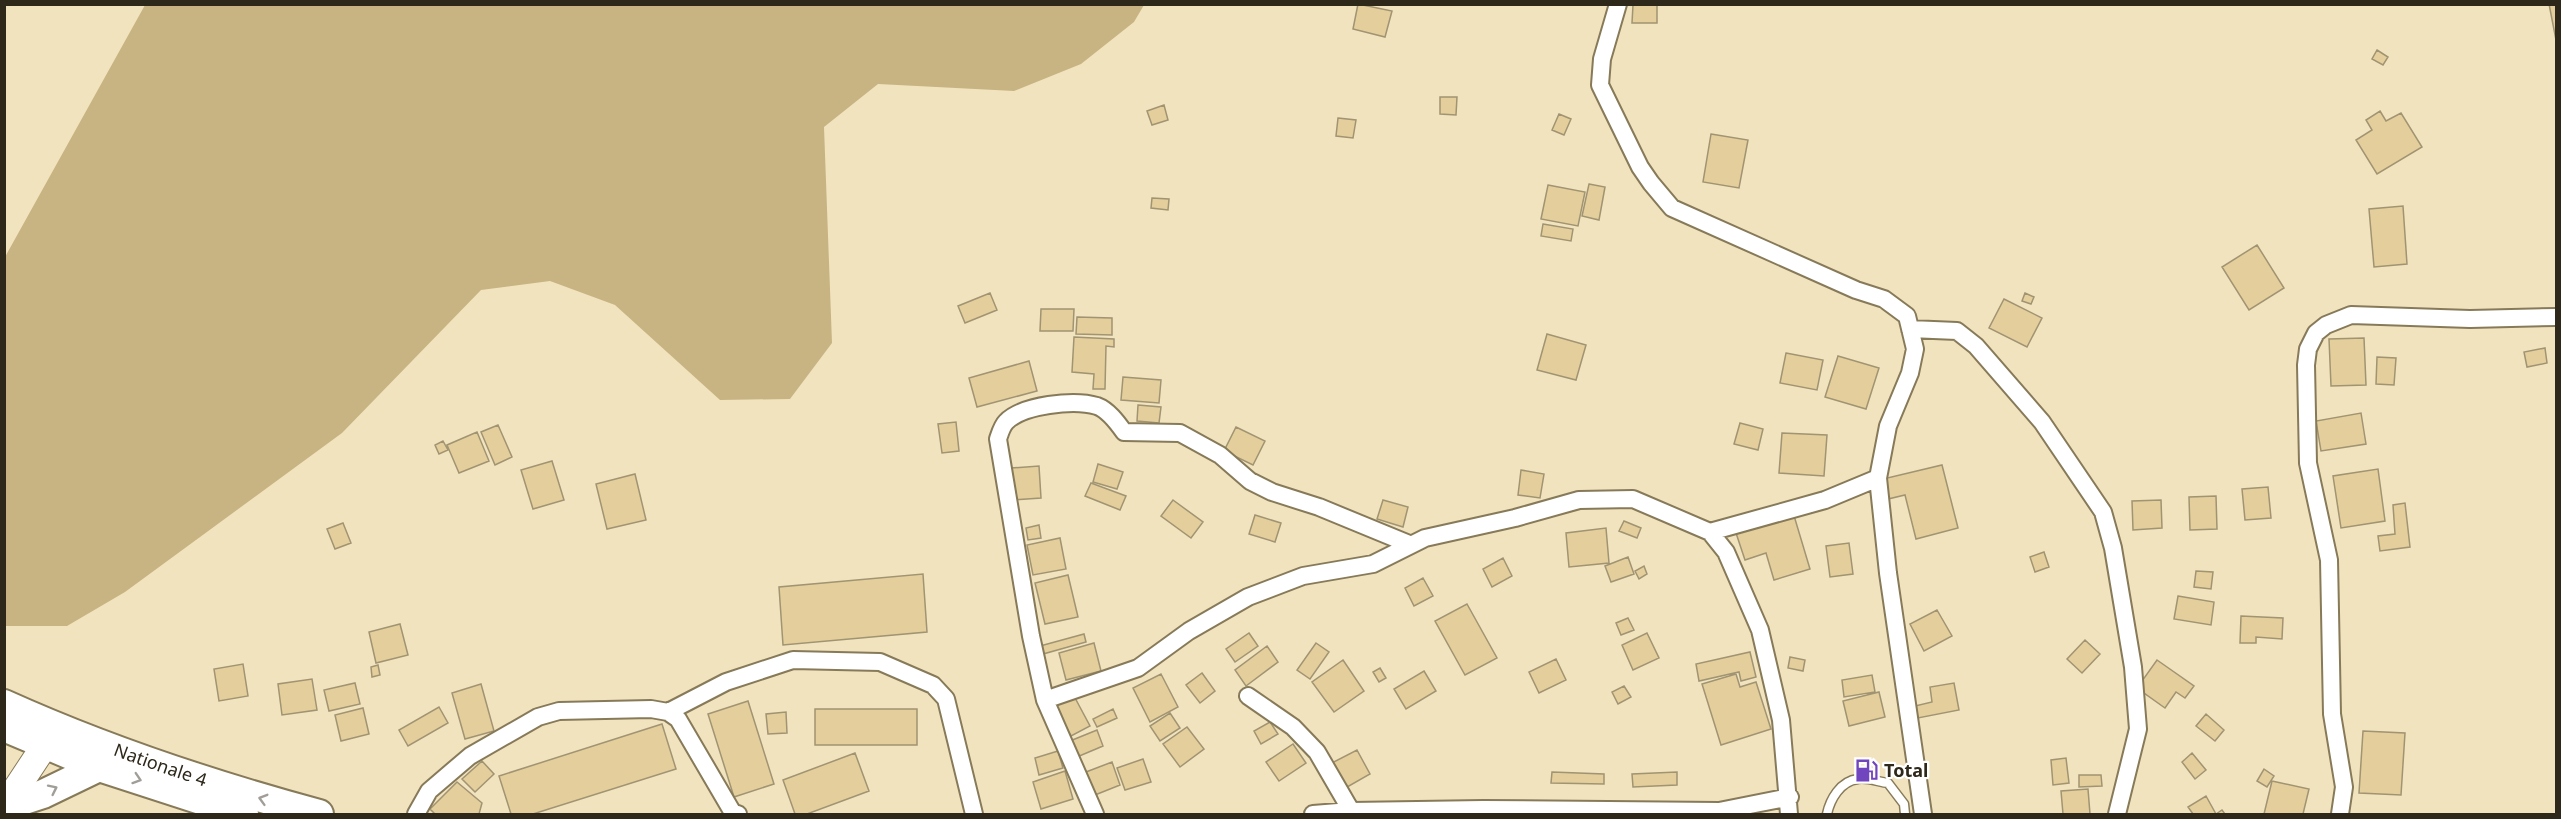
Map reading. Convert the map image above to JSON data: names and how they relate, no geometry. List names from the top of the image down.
{
  "streets": {
    "highway": ["Nationale 4"]
  },
  "places": {
    "fuel station": ["Total"]
  }
}
